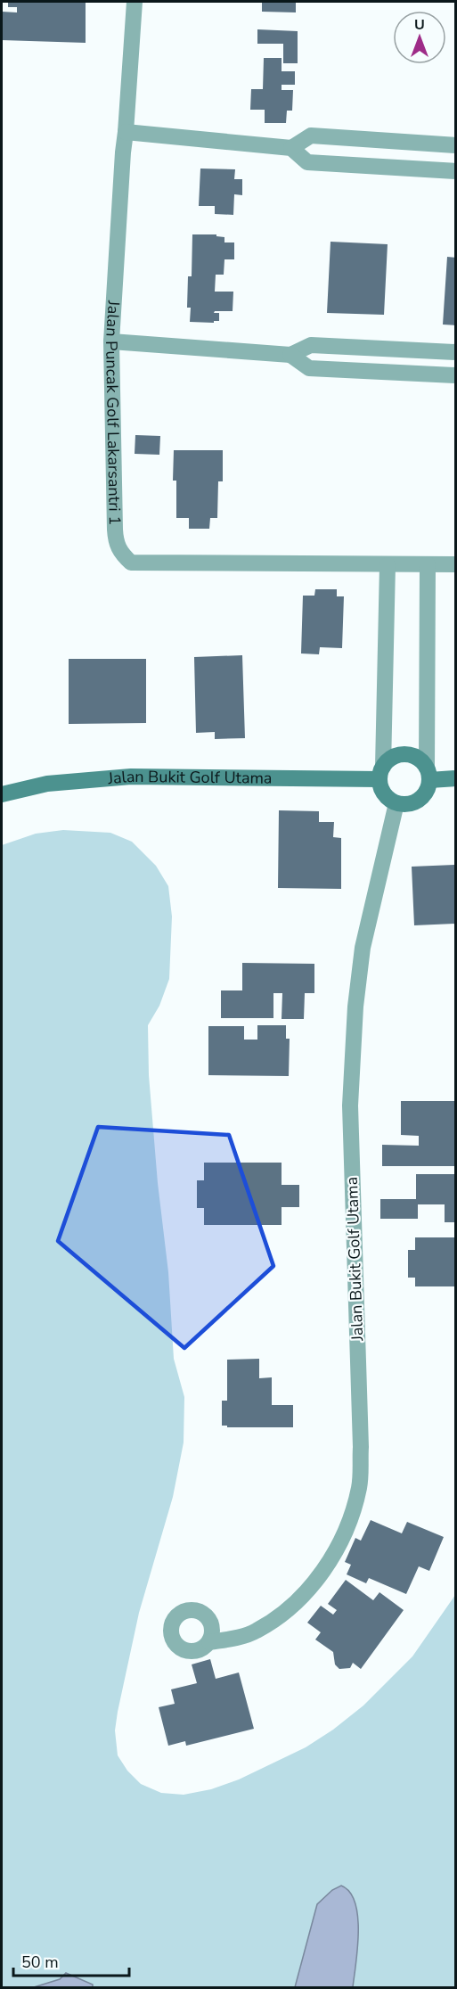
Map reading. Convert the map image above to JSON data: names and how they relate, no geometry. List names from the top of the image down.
{
  "streets": {
    "street": ["Jalan Puncak Golf Lakarsantri 1", "Jalan Bukit Golf Utama"]
  },
  "scale_bar": "50 m",
  "north": "top"
}
